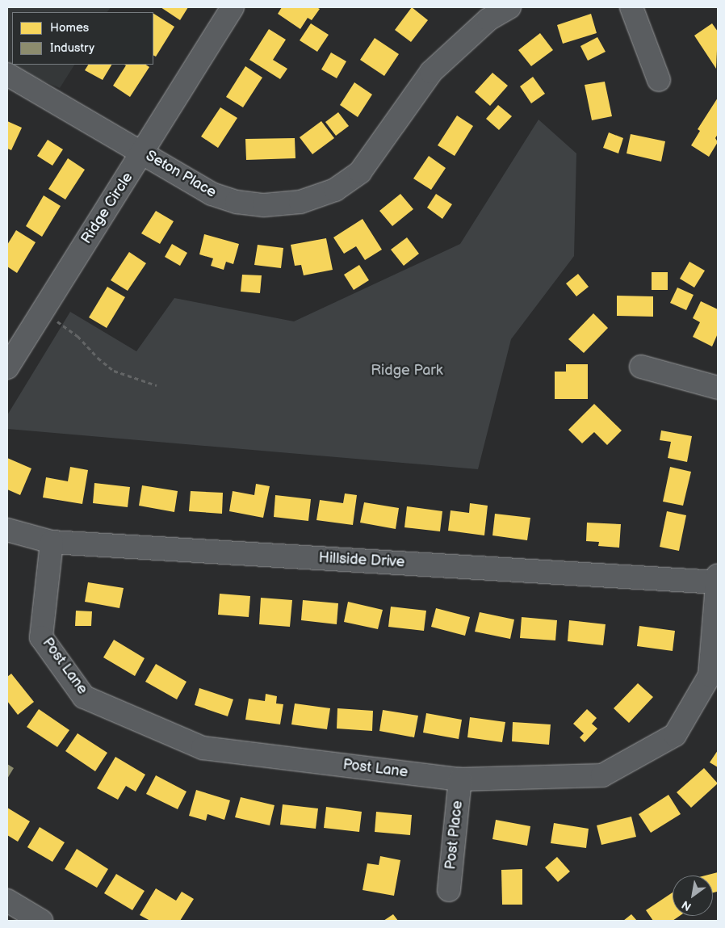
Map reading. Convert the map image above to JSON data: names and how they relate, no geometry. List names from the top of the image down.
{
  "streets": {
    "street": [
      "Seton Place",
      "Ridge Circle",
      "Hillside Drive",
      "Post Lane",
      "Post Place"
    ]
  },
  "crossings": [
    ["Seton Place", "Ridge Circle"],
    ["Hillside Drive", "Post Lane"],
    ["Post Lane", "Post Place"]
  ],
  "parks": ["Ridge Park"],
  "legend": ["Homes", "Industry"],
  "north": "bottom left"
}
